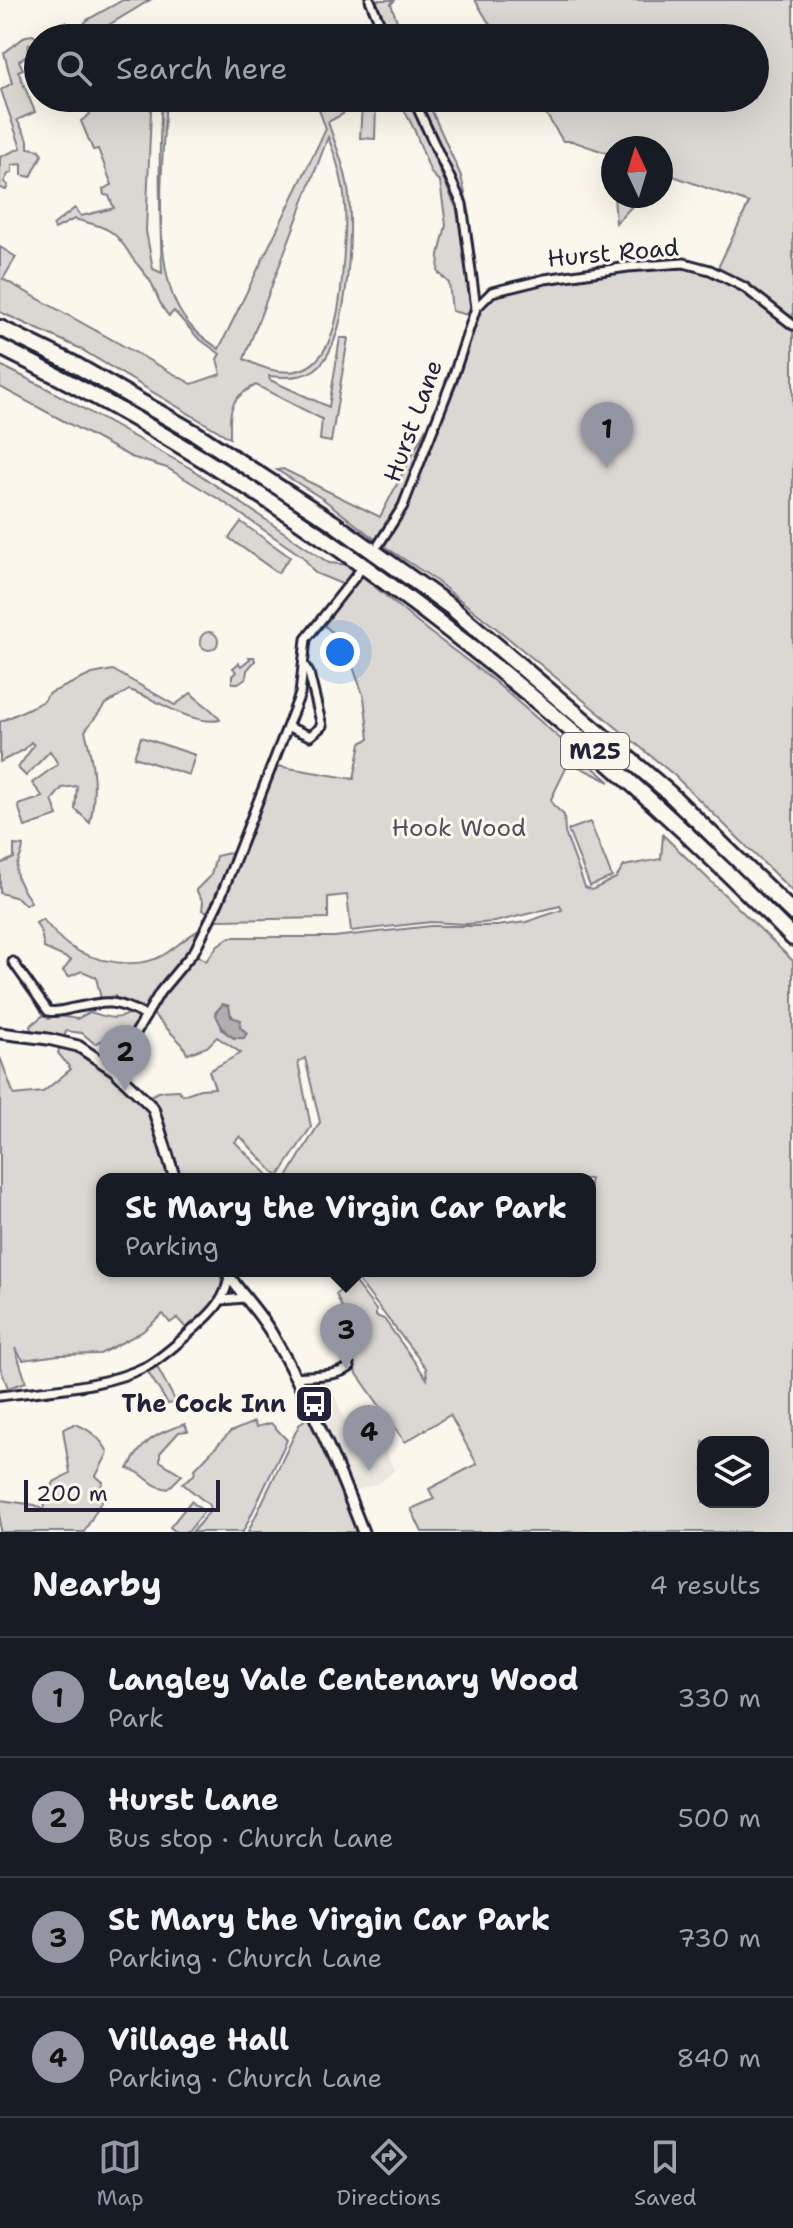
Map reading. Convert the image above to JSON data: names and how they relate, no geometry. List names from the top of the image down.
{
  "streets": {
    "highway": ["M25"],
    "street": ["Hurst Road", "Hurst Lane"]
  },
  "parks": ["Hook Wood"],
  "places": {
    "bus stop": ["The Cock Inn"]
  },
  "scale_bar": "200 m",
  "north": "top",
  "page": {
    "search": "Search here",
    "pins": [
      "1",
      "2",
      "3",
      "4"
    ],
    "popup": ["St Mary the Virgin Car Park", "Parking"],
    "scale": "200 m",
    "heading": ["Nearby", "4 results"],
    "list": [
      {
        "mark": "1",
        "name": "Langley Vale Centenary Wood",
        "note": "Park",
        "value": "330 m"
      },
      {
        "mark": "2",
        "name": "Hurst Lane",
        "note": "Bus stop · Church Lane",
        "value": "500 m"
      },
      {
        "mark": "3",
        "name": "St Mary the Virgin Car Park",
        "note": "Parking · Church Lane",
        "value": "730 m"
      },
      {
        "mark": "4",
        "name": "Village Hall",
        "note": "Parking · Church Lane",
        "value": "840 m"
      }
    ],
    "nav": ["Map", "Directions", "Saved"]
  }
}
